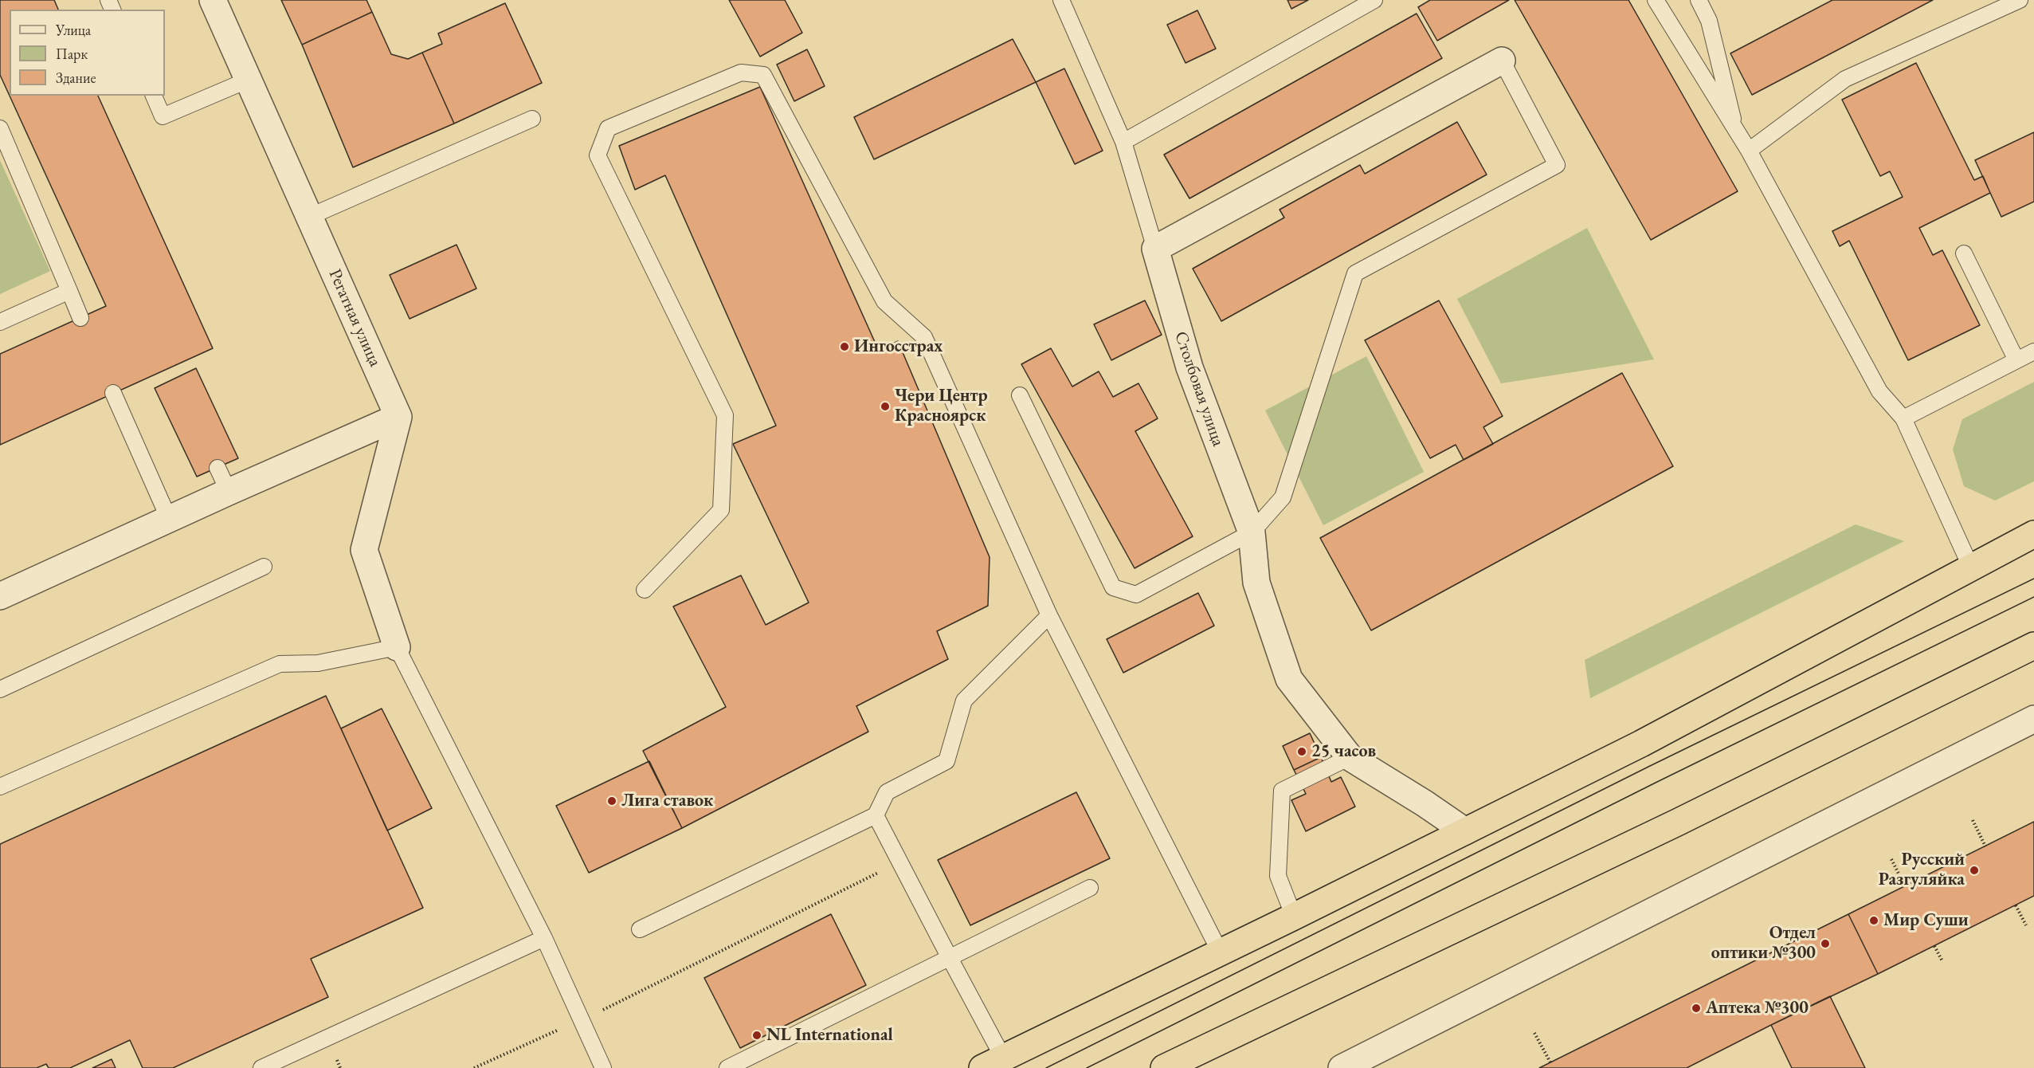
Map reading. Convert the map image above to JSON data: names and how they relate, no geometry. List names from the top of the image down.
{
  "streets": {
    "street": ["Регатная улица", "Столбовая улица"]
  },
  "places": [
    "Ингосстрах",
    "Чери Центр Красноярск",
    "25 часов",
    "Лига ставок",
    "Русский Разгуляйка",
    "Мир Суши",
    "Отдел оптики №300",
    "Аптека №300",
    "NL International"
  ],
  "legend": ["Улица", "Парк", "Здание"]
}
